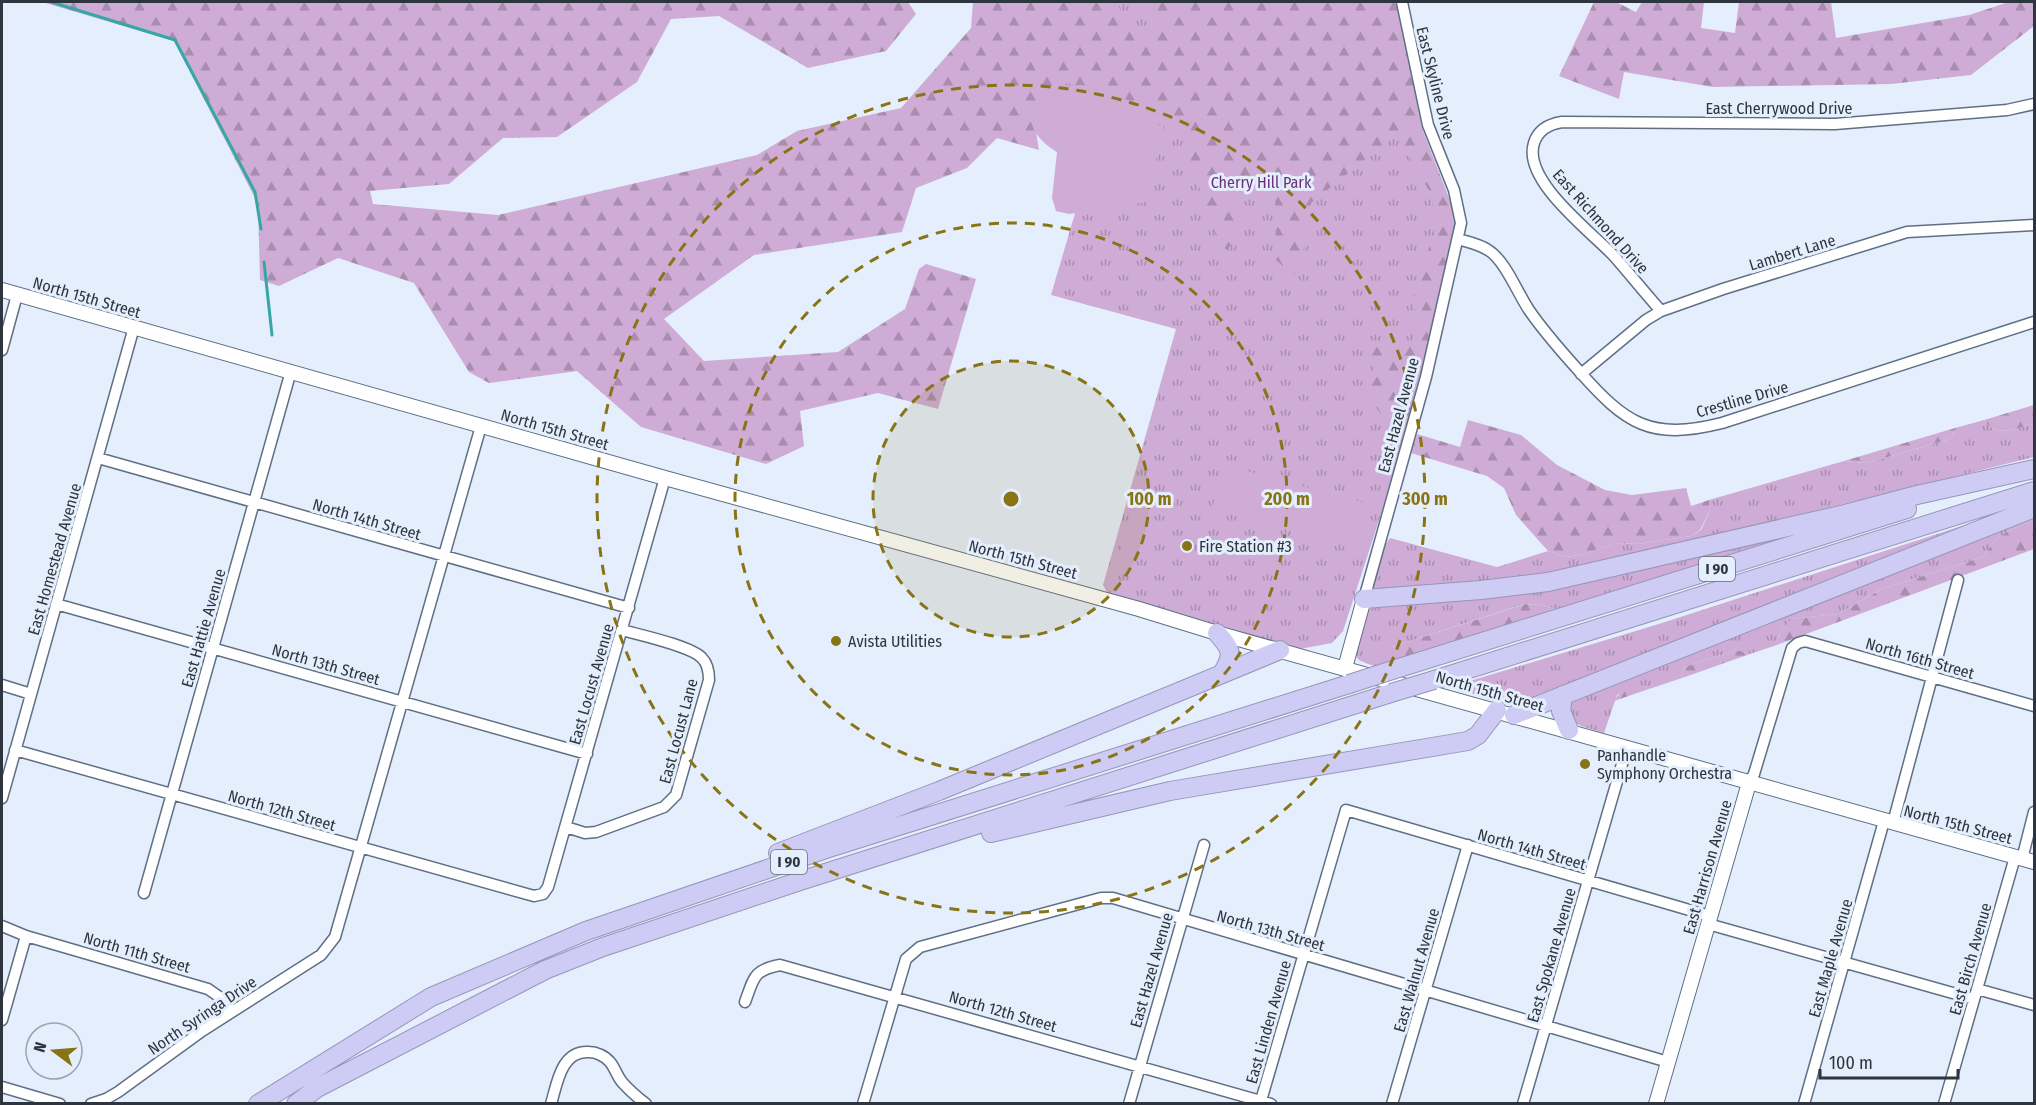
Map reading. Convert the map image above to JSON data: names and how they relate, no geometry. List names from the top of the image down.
{
  "streets": {
    "highway": ["I 90"],
    "main road": ["North 15th Street", "East Hazel Avenue", "East Harrison Avenue"],
    "street": [
      "East Skyline Drive",
      "East Cherrywood Drive",
      "East Richmond Drive",
      "Lambert Lane",
      "Crestline Drive",
      "North 14th Street",
      "East Homestead Avenue",
      "East Hattie Avenue",
      "North 16th Street",
      "North 13th Street",
      "East Locust Avenue",
      "East Locust Lane",
      "North 12th Street",
      "North 11th Street",
      "East Spokane Avenue",
      "East Maple Avenue",
      "East Birch Avenue",
      "East Walnut Avenue",
      "North Syringa Drive",
      "East Linden Avenue"
    ]
  },
  "crossings": [
    ["East Skyline Drive", "Crestline Drive"],
    ["East Skyline Drive", "East Hazel Avenue"],
    ["East Cherrywood Drive", "East Richmond Drive"],
    ["East Richmond Drive", "Lambert Lane"],
    ["Lambert Lane", "Crestline Drive"],
    ["North 15th Street", "East Hazel Avenue"],
    ["North 15th Street", "East Homestead Avenue"],
    ["North 15th Street", "I 90"],
    ["North 15th Street", "East Hattie Avenue"],
    ["North 15th Street", "East Locust Avenue"],
    ["North 15th Street", "East Harrison Avenue"],
    ["North 15th Street", "East Spokane Avenue"],
    ["North 15th Street", "East Maple Avenue"],
    ["North 15th Street", "East Birch Avenue"],
    ["Crestline Drive", "East Hazel Avenue"],
    ["East Hazel Avenue", "I 90"],
    ["East Hazel Avenue", "North 13th Street"],
    ["East Hazel Avenue", "North 12th Street"],
    ["North 14th Street", "East Homestead Avenue"],
    ["North 14th Street", "East Hattie Avenue"],
    ["North 14th Street", "East Locust Avenue"],
    ["North 14th Street", "East Harrison Avenue"],
    ["North 14th Street", "East Spokane Avenue"],
    ["North 14th Street", "East Maple Avenue"],
    ["North 14th Street", "East Birch Avenue"],
    ["North 14th Street", "East Walnut Avenue"],
    ["North 14th Street", "East Linden Avenue"],
    ["East Homestead Avenue", "North 13th Street"],
    ["East Homestead Avenue", "North 12th Street"],
    ["East Hattie Avenue", "North 13th Street"],
    ["East Hattie Avenue", "North 12th Street"],
    ["North 16th Street", "East Harrison Avenue"],
    ["North 16th Street", "East Maple Avenue"],
    ["North 13th Street", "East Locust Avenue"],
    ["North 13th Street", "North 12th Street"],
    ["North 13th Street", "East Harrison Avenue"],
    ["North 13th Street", "East Spokane Avenue"],
    ["North 13th Street", "East Walnut Avenue"],
    ["North 13th Street", "East Linden Avenue"],
    ["East Locust Avenue", "East Locust Lane"],
    ["East Locust Avenue", "North 12th Street"],
    ["North 12th Street", "North Syringa Drive"],
    ["North 12th Street", "East Linden Avenue"],
    ["North 11th Street", "North Syringa Drive"]
  ],
  "parks": ["Cherry Hill Park"],
  "places": ["Fire Station #3", "Avista Utilities", "Panhandle Symphony Orchestra"],
  "scale_bar": "100 m",
  "north": "left",
  "rings": ["100 m", "200 m", "300 m"]
}
